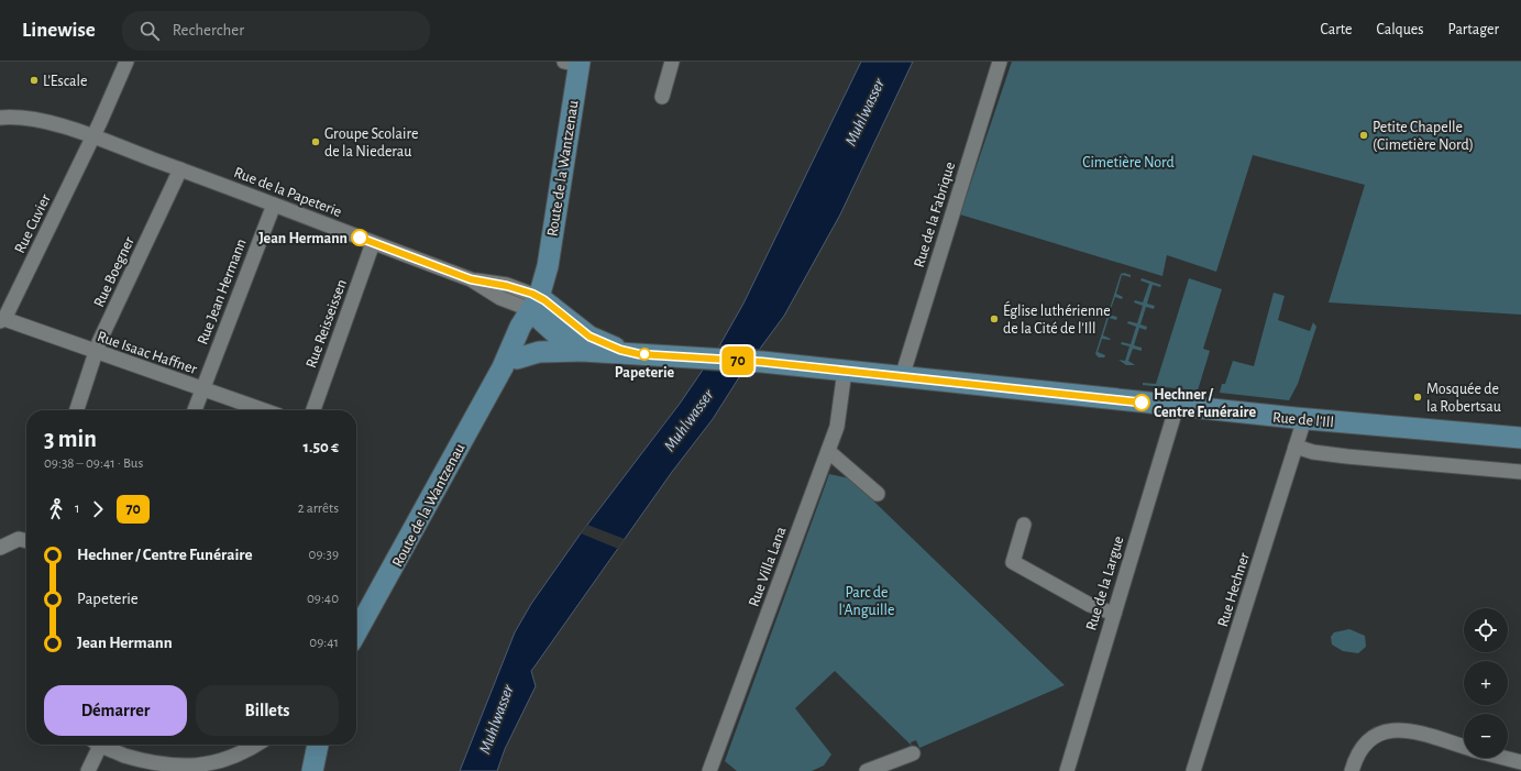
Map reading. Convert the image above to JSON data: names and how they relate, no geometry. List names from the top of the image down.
{
  "streets": {
    "main road": ["Route de la Wantzenau", "Rue de l'Ill"],
    "street": [
      "Rue de la Papeterie",
      "Rue de la Fabrique",
      "Rue Cuvier",
      "Rue Boegner",
      "Rue Jean Hermann",
      "Rue Reisseissen",
      "Rue Isaac Haffner",
      "Rue Villa Lana",
      "Rue de la Largue",
      "Rue Hechner"
    ]
  },
  "crossings": [
    ["Route de la Wantzenau", "Rue de la Papeterie"],
    ["Route de la Wantzenau", "Rue de l'Ill"],
    ["Rue de la Papeterie", "Rue Cuvier"],
    ["Rue de la Papeterie", "Rue Boegner"],
    ["Rue de la Papeterie", "Rue Jean Hermann"],
    ["Rue de la Papeterie", "Rue Reisseissen"],
    ["Rue de la Papeterie", "Rue de l'Ill"],
    ["Rue de la Fabrique", "Rue de l'Ill"],
    ["Rue Cuvier", "Rue Isaac Haffner"],
    ["Rue Boegner", "Rue Isaac Haffner"],
    ["Rue Jean Hermann", "Rue Isaac Haffner"],
    ["Rue de l'Ill", "Rue Villa Lana"],
    ["Rue de l'Ill", "Rue de la Largue"],
    ["Rue de l'Ill", "Rue Hechner"]
  ],
  "water": ["Muhlwasser"],
  "parks": ["Cimetière Nord", "Parc de l'Anguille"],
  "places": [
    "L’Escale",
    "Petite Chapelle (Cimetière Nord)",
    "Groupe Scolaire de la Niederau",
    "Jean Hermann",
    "Église luthérienne de la Cité de l'Ill",
    "Papeterie",
    "Mosquée de la Robertsau",
    "Hechner / Centre Funéraire"
  ],
  "lines": ["bus line 70"],
  "page": {
    "header": "Linewise",
    "search": "Rechercher",
    "nav": ["Carte", "Calques", "Partager"],
    "on_map": "70",
    "heading": ["3 min", "09:38 – 09:41 · Bus", "1.50 €"],
    "legs": ["1", "70", "2 arrêts"],
    "list": [
      {
        "name": "Hechner / Centre Funéraire",
        "value": "09:39"
      },
      {
        "name": "Papeterie",
        "value": "09:40"
      },
      {
        "name": "Jean Hermann",
        "value": "09:41"
      }
    ],
    "map_buttons": ["+", "−"],
    "buttons": ["Démarrer", "Billets"]
  }
}
